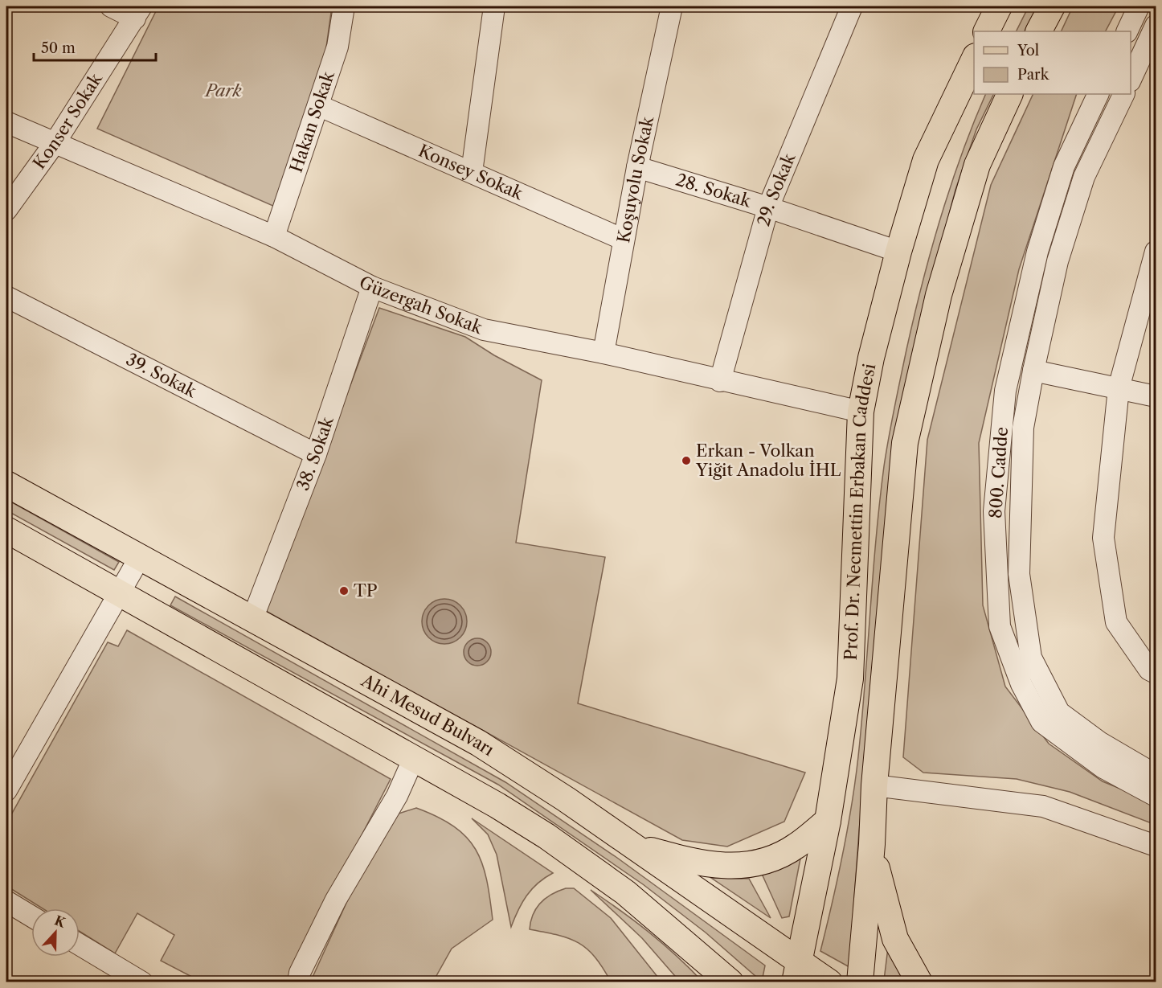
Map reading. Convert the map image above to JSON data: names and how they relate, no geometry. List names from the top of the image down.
{
  "streets": {
    "main road": ["Prof. Dr. Necmettin Erbakan Caddesi", "Ahi Mesud Bulvarı"],
    "street": [
      "Konser Sokak",
      "Hakan Sokak",
      "Konsey Sokak",
      "Koşuyolu Sokak",
      "28. Sokak",
      "29. Sokak",
      "Güzergah Sokak",
      "39. Sokak",
      "38. Sokak",
      "800. Cadde"
    ]
  },
  "crossings": [
    ["Konser Sokak", "Güzergah Sokak"],
    ["Hakan Sokak", "Konsey Sokak"],
    ["Hakan Sokak", "Güzergah Sokak"],
    ["Konsey Sokak", "Koşuyolu Sokak"],
    ["Koşuyolu Sokak", "28. Sokak"],
    ["Koşuyolu Sokak", "Güzergah Sokak"],
    ["28. Sokak", "29. Sokak"],
    ["28. Sokak", "Prof. Dr. Necmettin Erbakan Caddesi"],
    ["29. Sokak", "Güzergah Sokak"],
    ["Güzergah Sokak", "38. Sokak"],
    ["Güzergah Sokak", "Prof. Dr. Necmettin Erbakan Caddesi"],
    ["39. Sokak", "38. Sokak"],
    ["38. Sokak", "Ahi Mesud Bulvarı"],
    ["Prof. Dr. Necmettin Erbakan Caddesi", "Ahi Mesud Bulvarı"]
  ],
  "parks": ["Park"],
  "places": ["Erkan - Volkan Yiğit Anadolu İHL", "TP"],
  "legend": ["Yol", "Park"],
  "scale_bar": "50 m",
  "north": "top"
}
